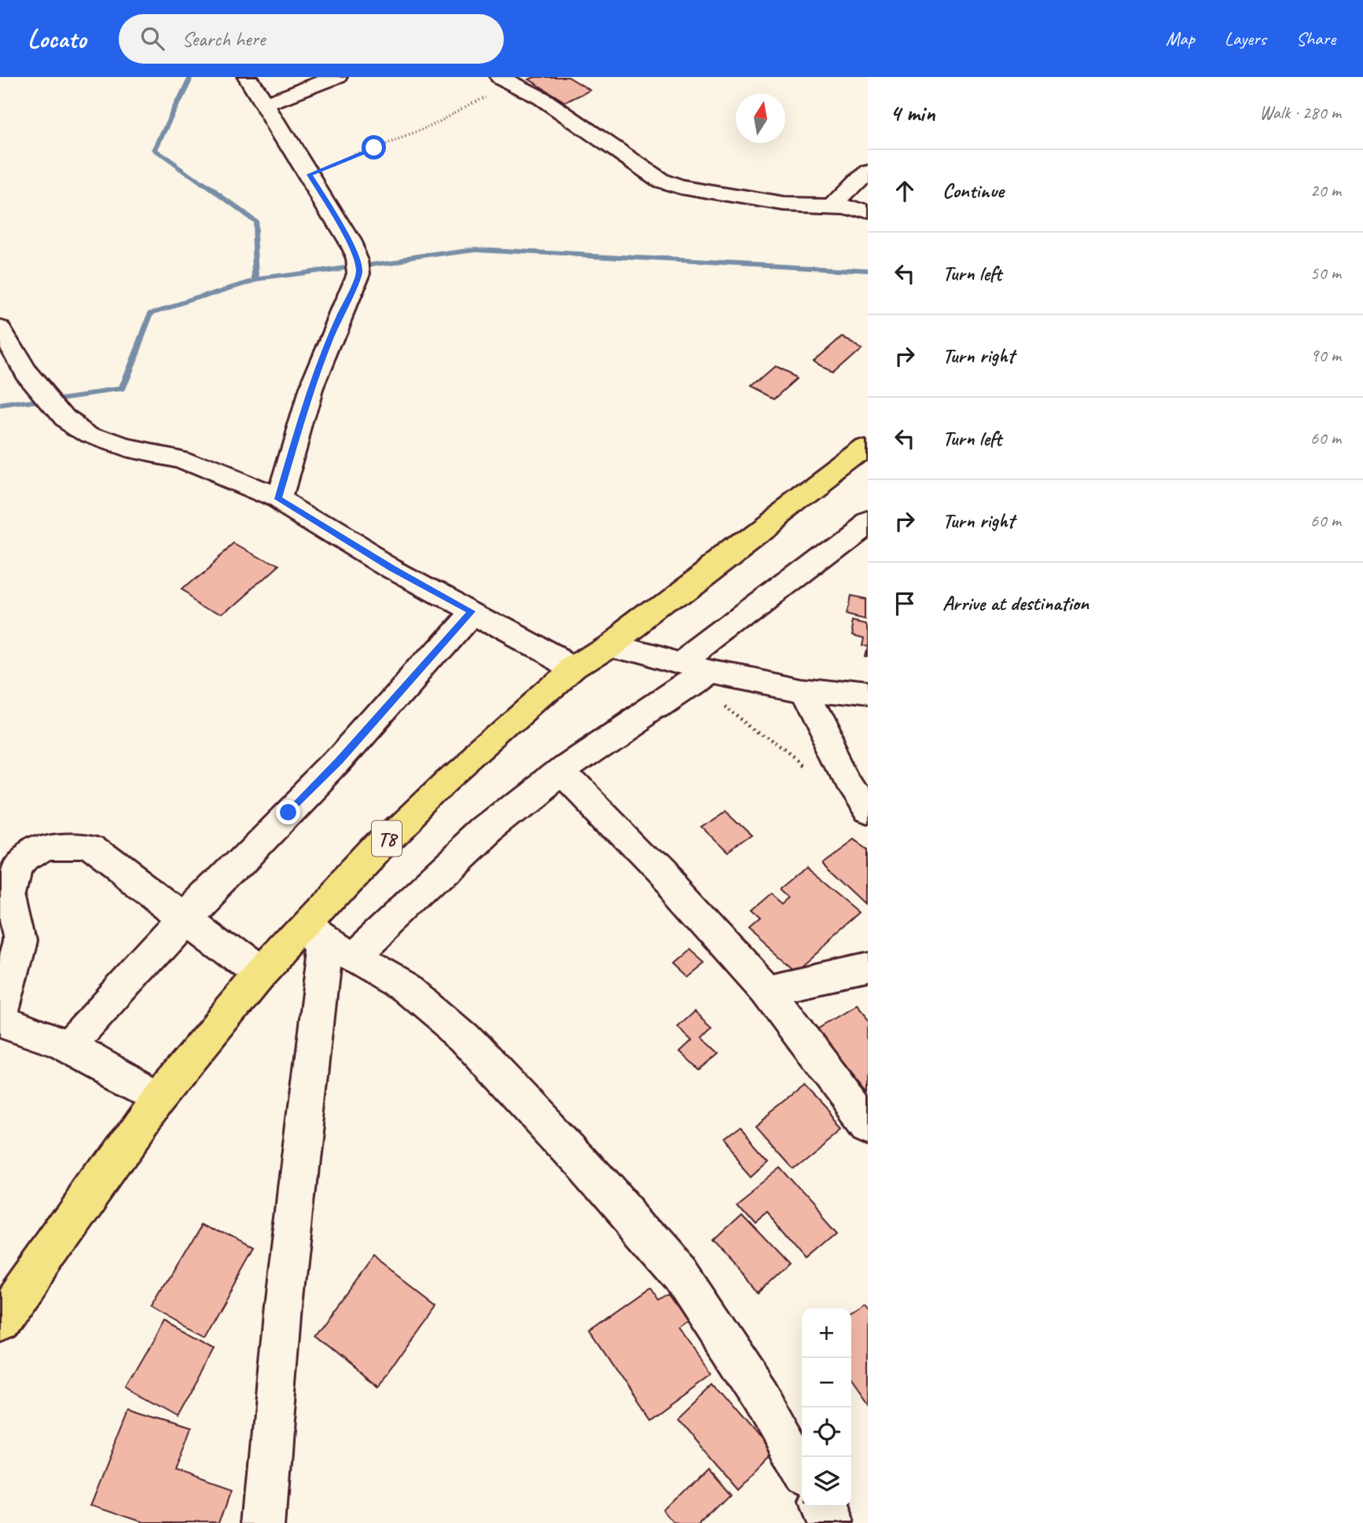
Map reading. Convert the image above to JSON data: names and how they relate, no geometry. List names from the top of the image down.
{
  "streets": {
    "highway": ["T8"]
  },
  "north": "top",
  "page": {
    "header": "Locato",
    "search": "Search here",
    "nav": ["Map", "Layers", "Share"],
    "heading": ["4 min", "Walk · 280 m"],
    "list": [
      ["Continue", "20 m"],
      ["Turn left", "50 m"],
      ["Turn right", "90 m"],
      ["Turn left", "60 m"],
      ["Turn right", "60 m"],
      "Arrive at destination"
    ],
    "map_buttons": ["+", "−"]
  }
}
